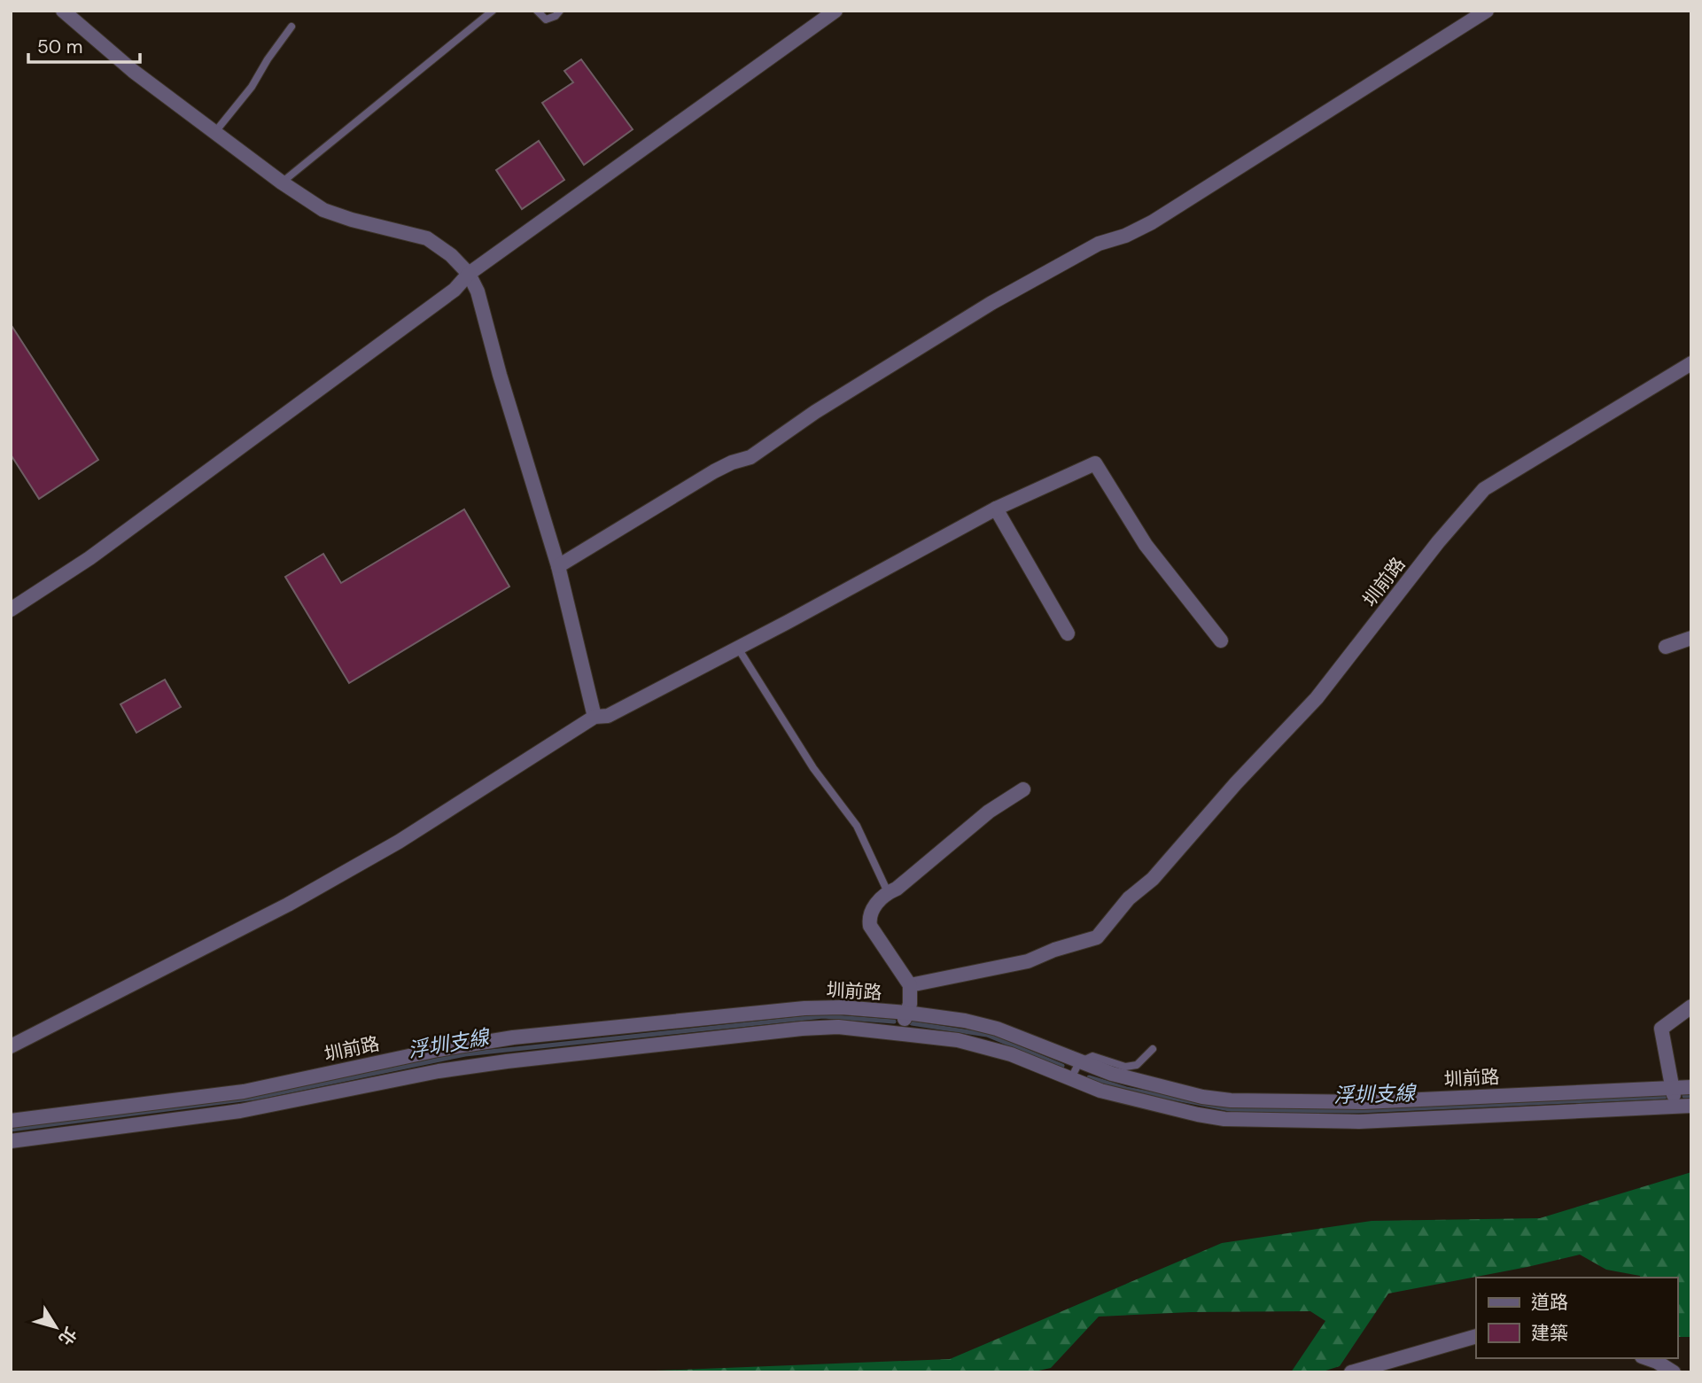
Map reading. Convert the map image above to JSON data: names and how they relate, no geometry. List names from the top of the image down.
{
  "streets": {
    "street": ["圳前路"]
  },
  "water": ["浮圳支線"],
  "legend": ["道路", "建築"],
  "scale_bar": "50 m",
  "north": "bottom right"
}
